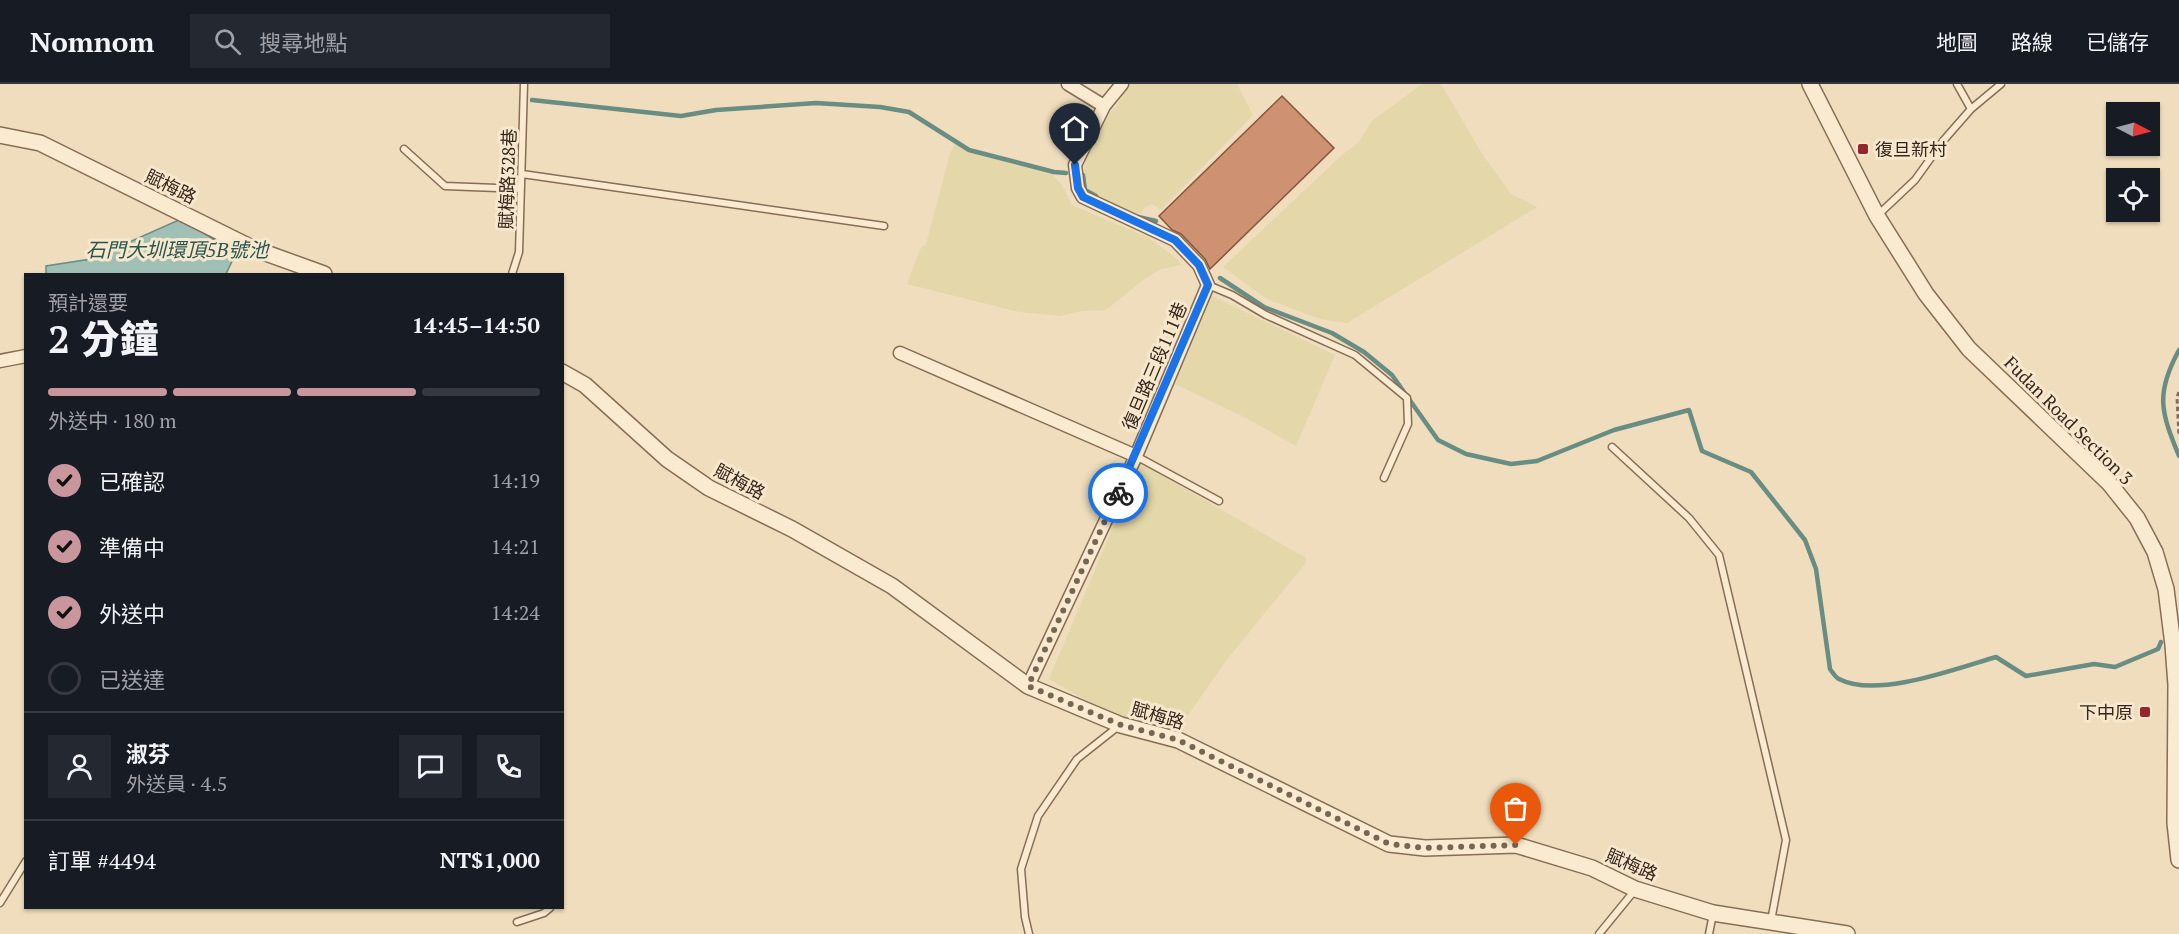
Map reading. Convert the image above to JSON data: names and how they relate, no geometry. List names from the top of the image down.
{
  "streets": {
    "street": ["賦梅路", "復旦路三段111巷", "Fudan Road Section 3"],
    "lane": ["賦梅路328巷"]
  },
  "crossings": [
    ["賦梅路", "復旦路三段111巷"]
  ],
  "water": ["石門大圳環頂5B號池"],
  "places": {
    "transit": ["復旦新村", "下中原"]
  },
  "north": "right",
  "page": {
    "header": "Nomnom",
    "search": "搜尋地點",
    "nav": ["地圖", "路線", "已儲存"],
    "heading": ["2 分鐘", "預計還要", "14:45–14:50"],
    "panel": [
      "淑芬",
      "外送員 · 4.5",
      "訂單 #4494",
      "NT$1,000"
    ],
    "bar": "外送中 · 180 m",
    "list": [
      ["已確認", "14:19"],
      ["準備中", "14:21"],
      ["外送中", "14:24"],
      "已送達"
    ]
  }
}
